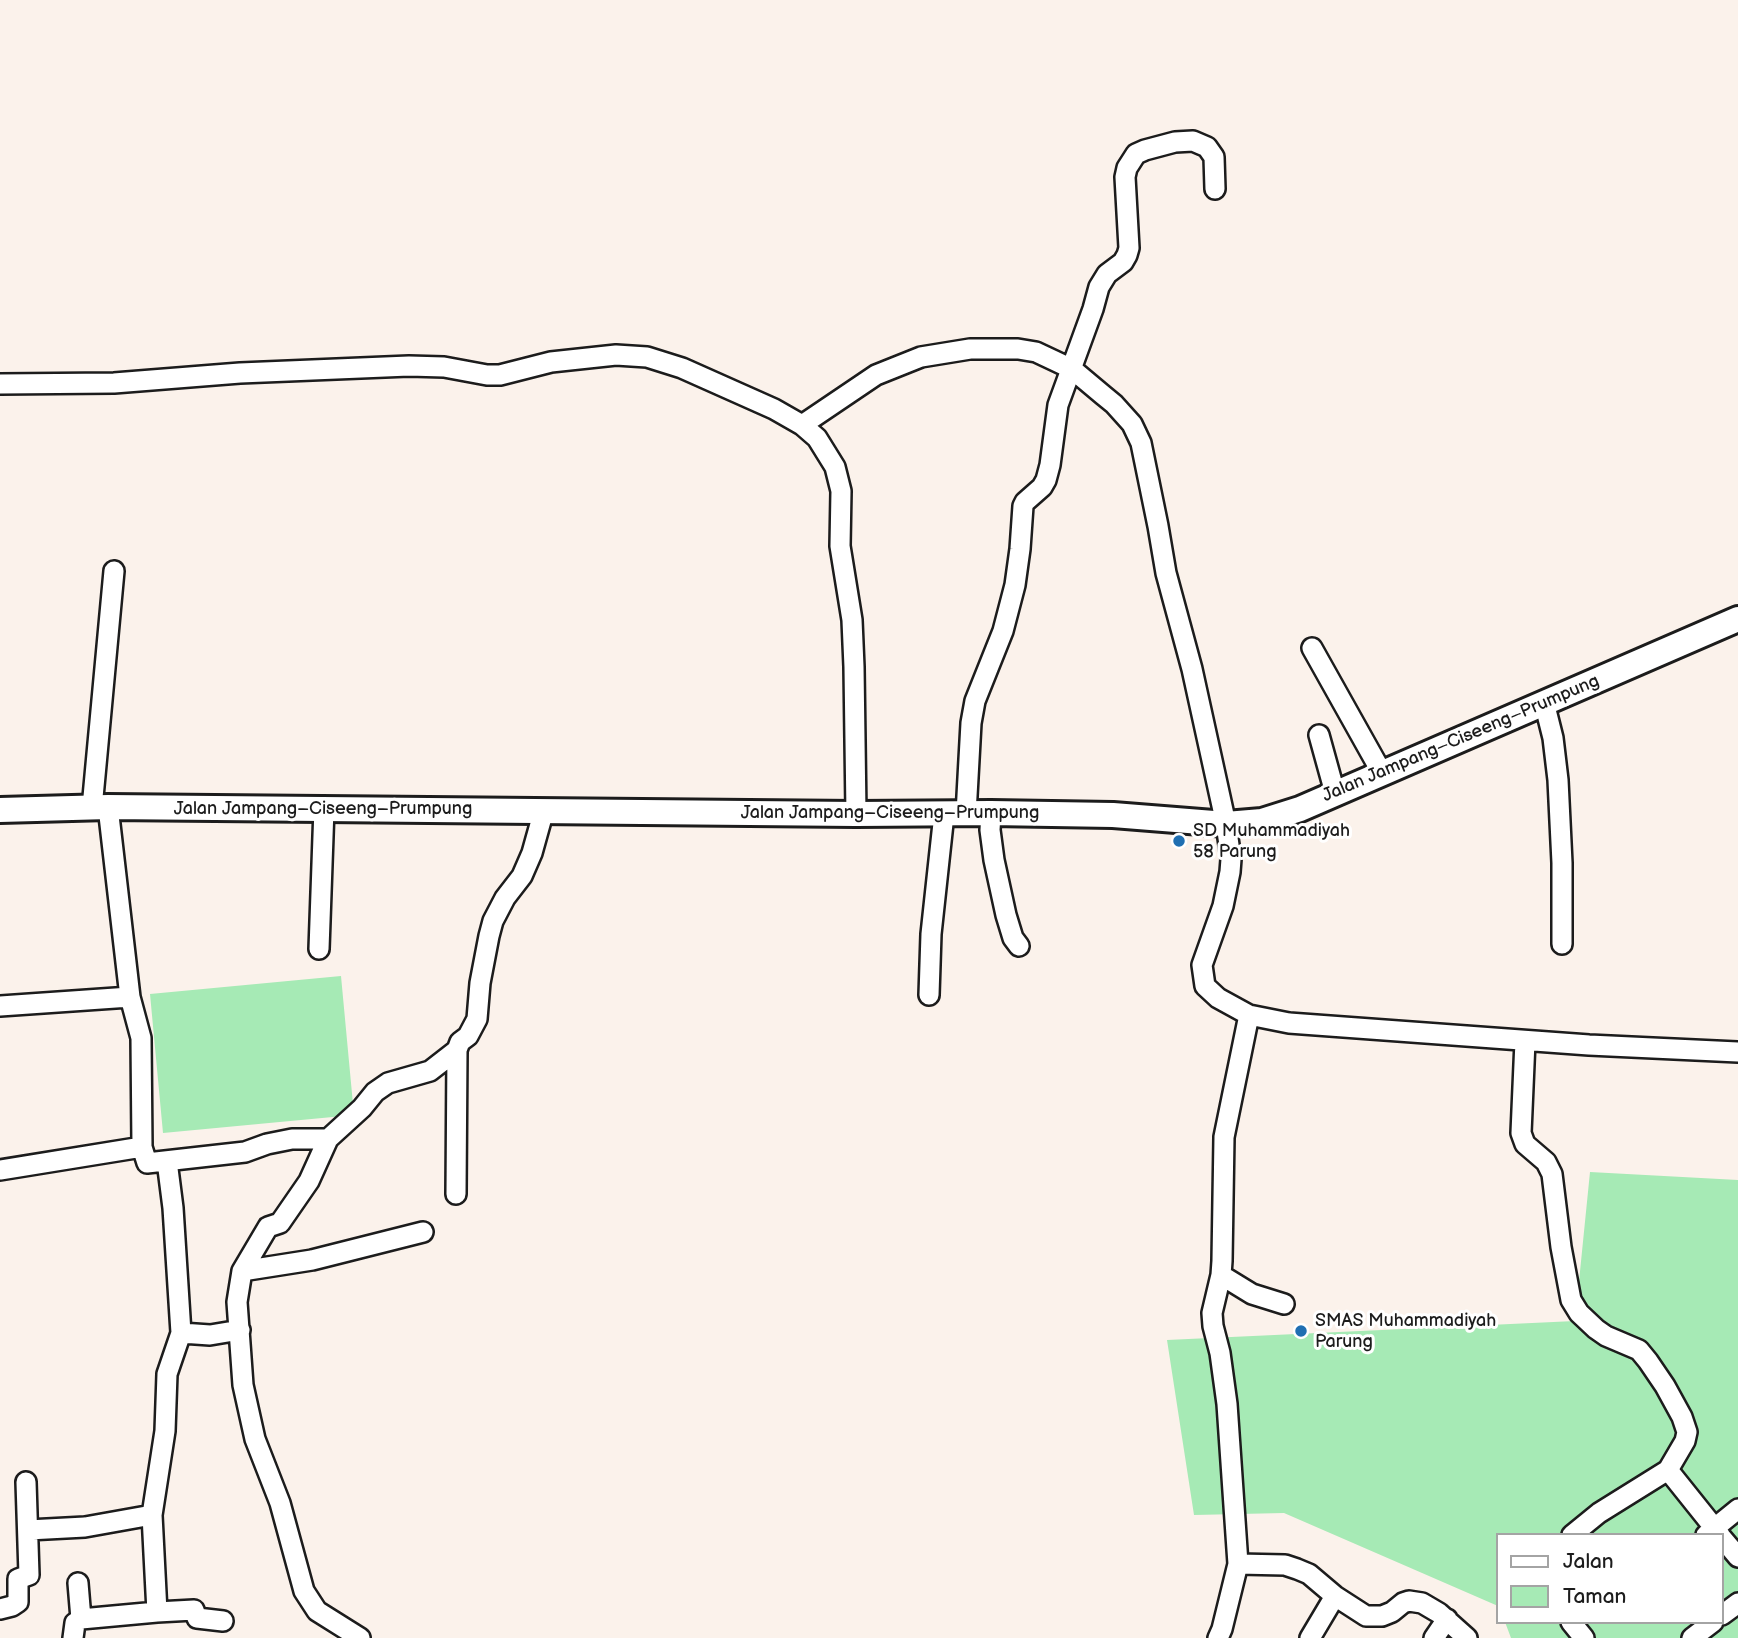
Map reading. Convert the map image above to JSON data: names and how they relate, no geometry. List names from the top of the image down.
{
  "streets": {
    "main road": ["Jalan Jampang–Ciseeng–Prumpung"]
  },
  "places": ["SD Muhammadiyah 58 Parung", "SMAS Muhammadiyah Parung"],
  "legend": ["Jalan", "Taman"]
}
